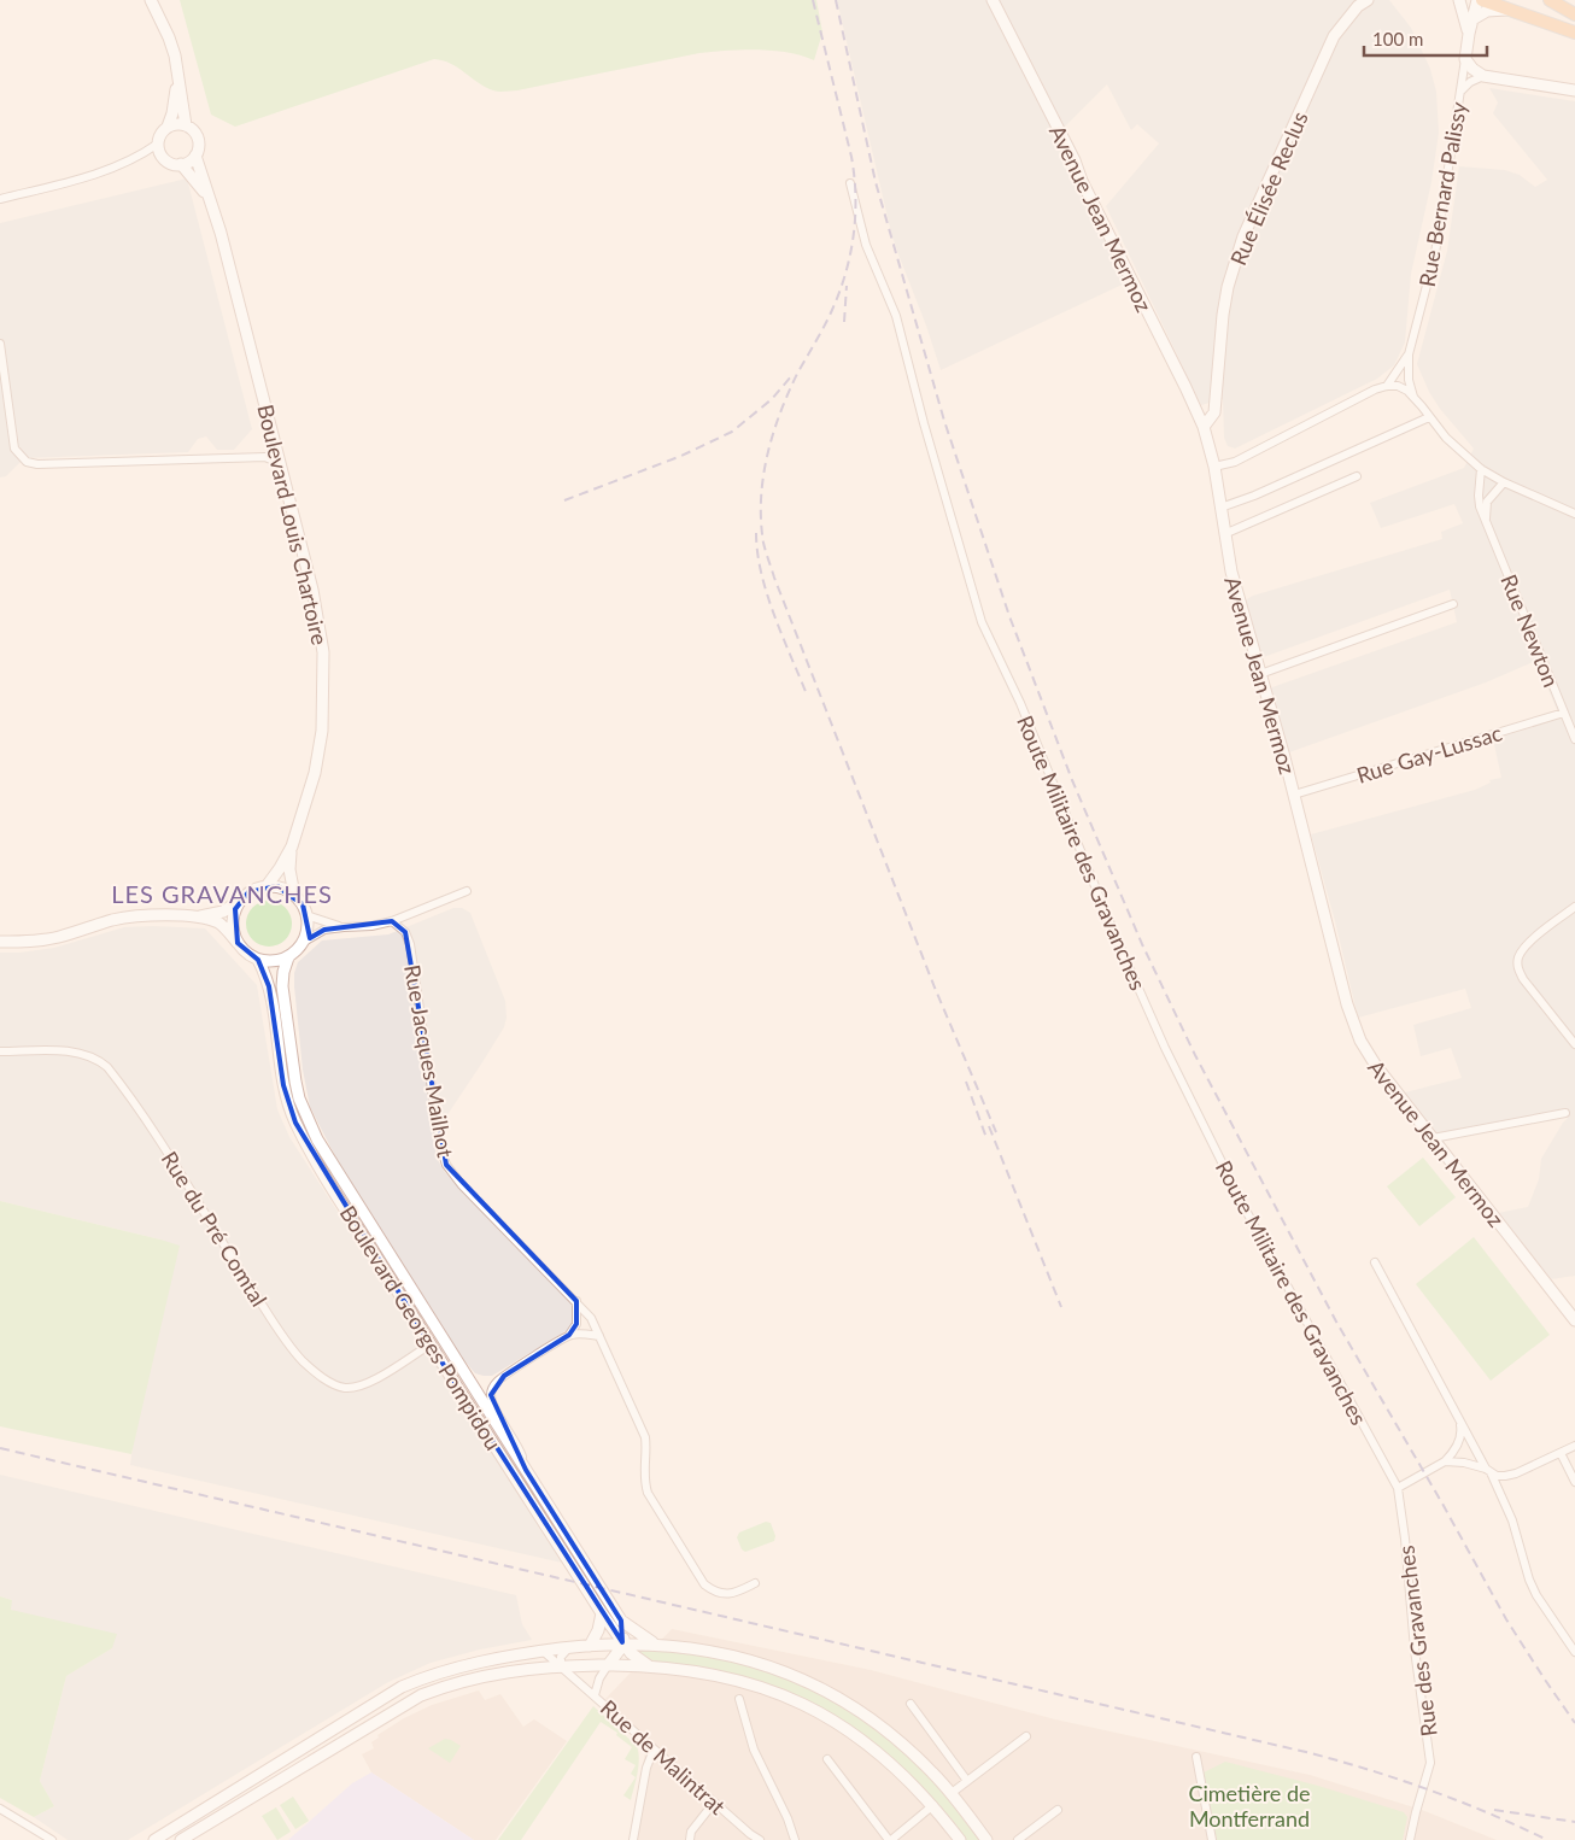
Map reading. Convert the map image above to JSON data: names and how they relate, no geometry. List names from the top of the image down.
{
  "streets": {
    "main road": [
      "Rue Élisée Reclus",
      "Rue Bernard Palissy",
      "Avenue Jean Mermoz",
      "Boulevard Louis Chartoire",
      "Boulevard Georges Pompidou"
    ],
    "street": [
      "Rue Newton",
      "Rue Gay-Lussac",
      "Route Militaire des Gravanches",
      "Rue Jacques Mailhot",
      "Rue du Pré Comtal",
      "Rue des Gravanches",
      "Rue de Malintrat"
    ]
  },
  "crossings": [
    ["Rue Élisée Reclus", "Avenue Jean Mermoz"],
    ["Avenue Jean Mermoz", "Rue Gay-Lussac"],
    ["Boulevard Louis Chartoire", "Boulevard Georges Pompidou"],
    ["Rue Newton", "Rue Gay-Lussac"],
    ["Route Militaire des Gravanches", "Rue des Gravanches"],
    ["Rue du Pré Comtal", "Boulevard Georges Pompidou"]
  ],
  "districts": ["LES GRAVANCHES"],
  "parks": ["Cimetière de Montferrand"],
  "scale_bar": "100 m"
}
